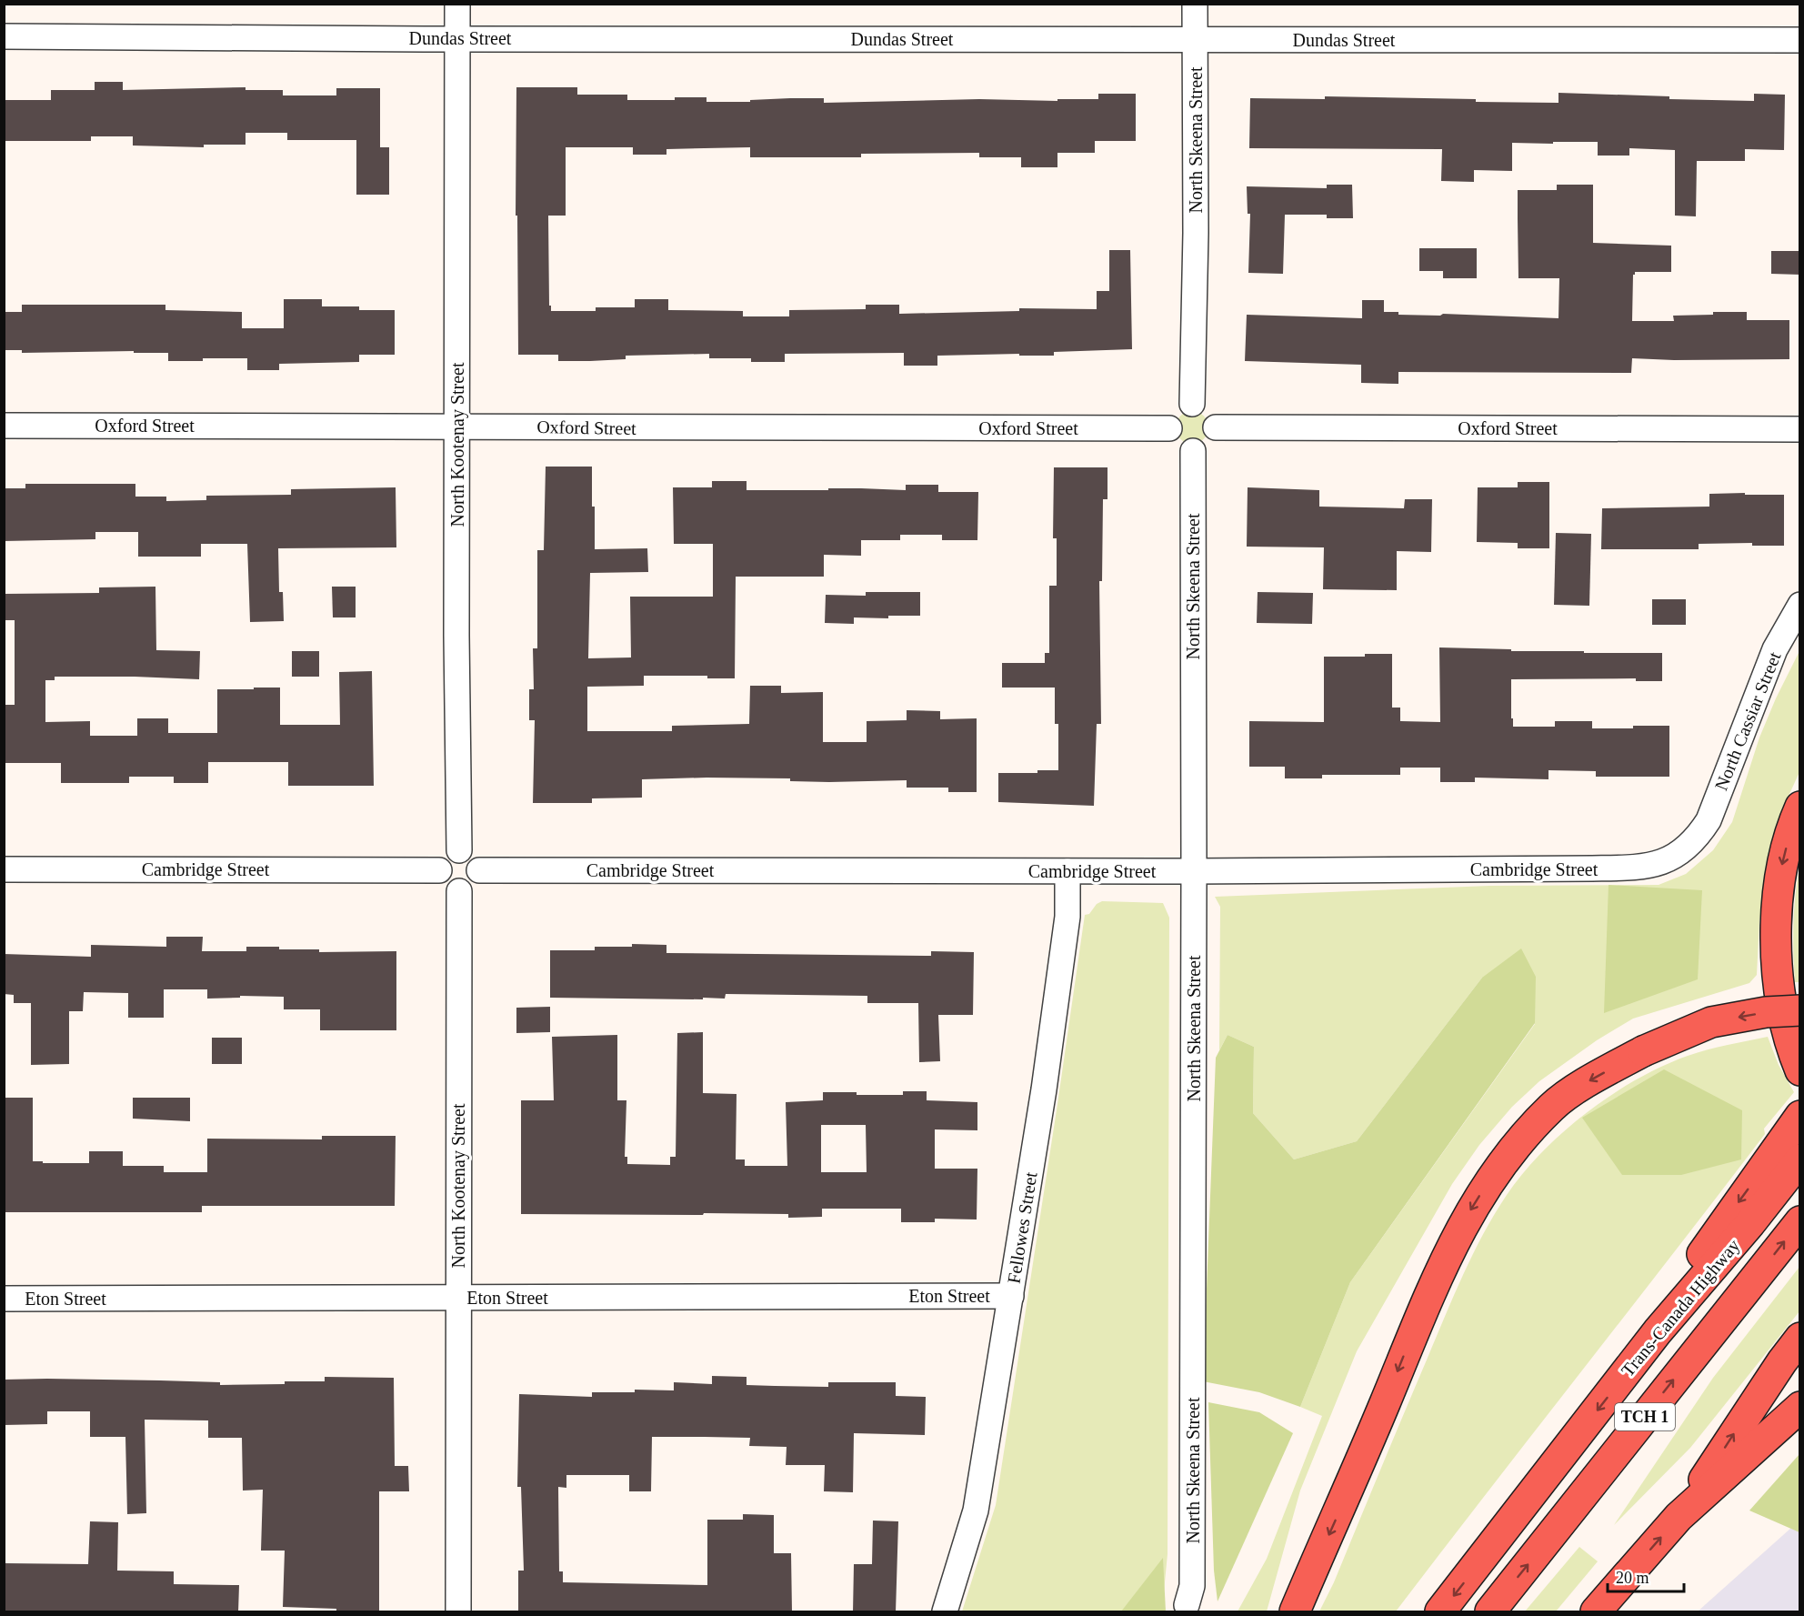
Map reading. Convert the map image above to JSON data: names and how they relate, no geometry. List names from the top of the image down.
{
  "streets": {
    "highway": ["Trans-Canada Highway", "TCH 1"],
    "street": [
      "Dundas Street",
      "North Skeena Street",
      "Oxford Street",
      "North Kootenay Street",
      "North Cassiar Street",
      "Cambridge Street",
      "Fellowes Street",
      "Eton Street"
    ]
  },
  "crossings": [
    ["Dundas Street", "North Skeena Street"],
    ["Dundas Street", "North Kootenay Street"],
    ["North Skeena Street", "Oxford Street"],
    ["North Skeena Street", "Cambridge Street"],
    ["Oxford Street", "North Kootenay Street"],
    ["North Kootenay Street", "Cambridge Street"],
    ["North Kootenay Street", "Eton Street"],
    ["North Cassiar Street", "Cambridge Street"],
    ["Cambridge Street", "Fellowes Street"],
    ["Fellowes Street", "Eton Street"]
  ],
  "scale_bar": "20 m"
}
